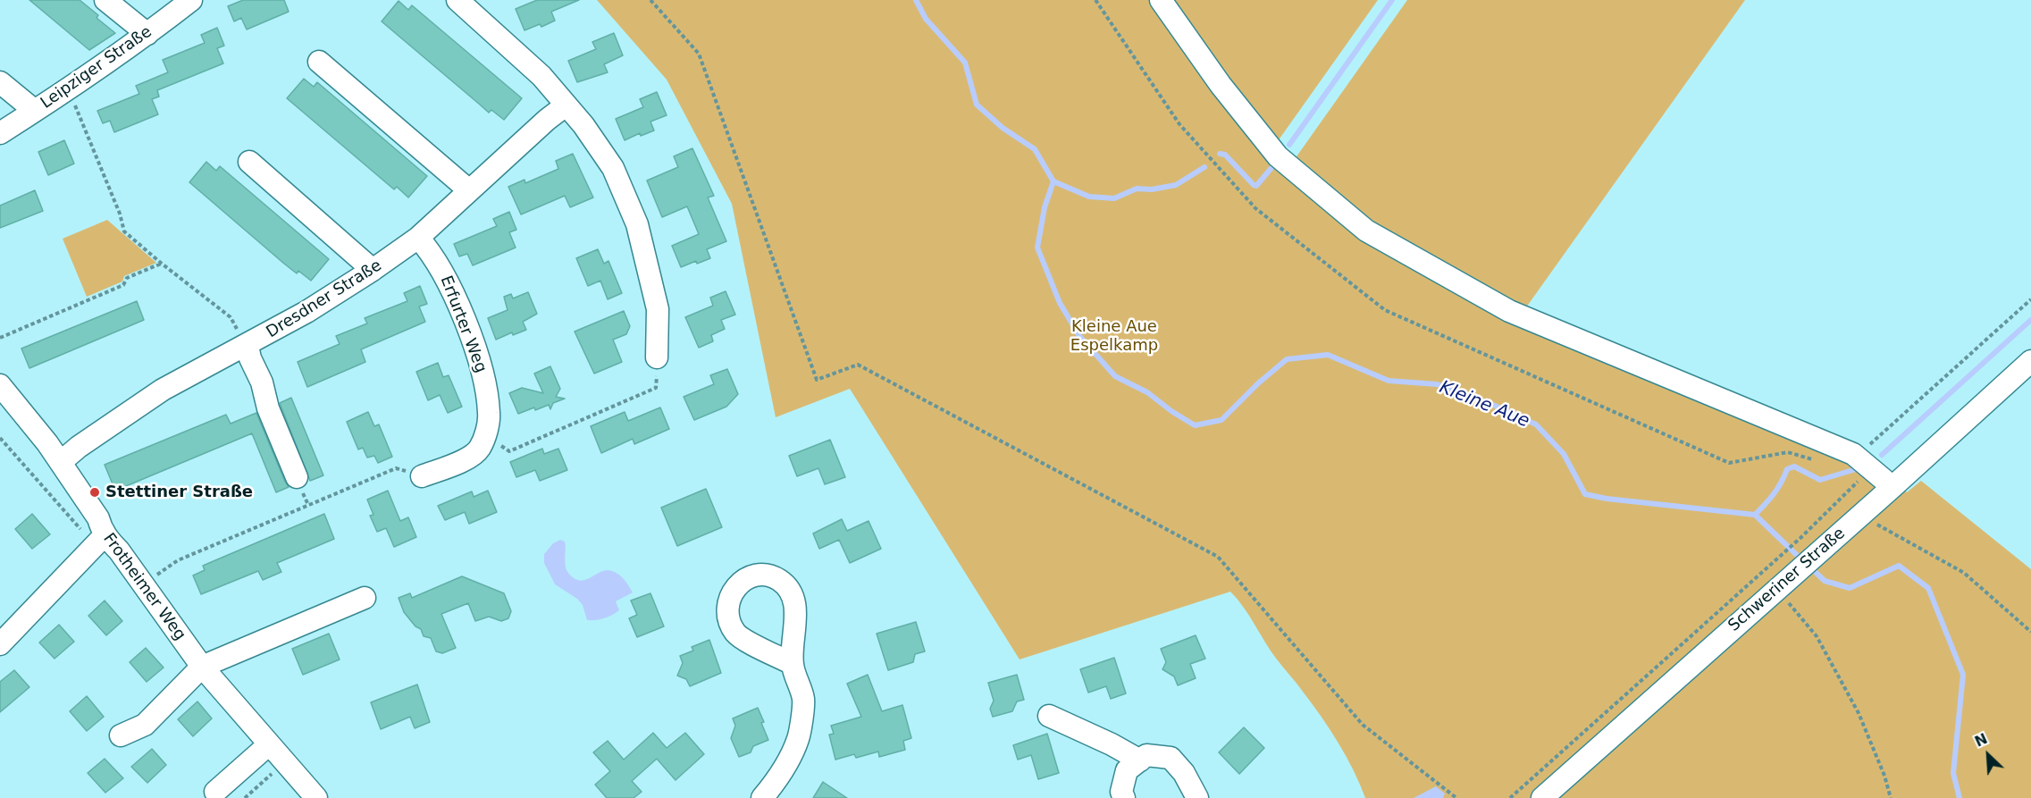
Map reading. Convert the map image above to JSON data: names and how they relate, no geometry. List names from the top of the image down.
{
  "streets": {
    "street": [
      "Leipziger Straße",
      "Dresdner Straße",
      "Erfurter Weg",
      "Schweriner Straße",
      "Frotheimer Weg"
    ]
  },
  "crossings": [
    ["Dresdner Straße", "Erfurter Weg"],
    ["Dresdner Straße", "Frotheimer Weg"]
  ],
  "water": ["Kleine Aue"],
  "parks": ["Kleine Aue Espelkamp"],
  "places": ["Stettiner Straße"],
  "north": "top left"
}
